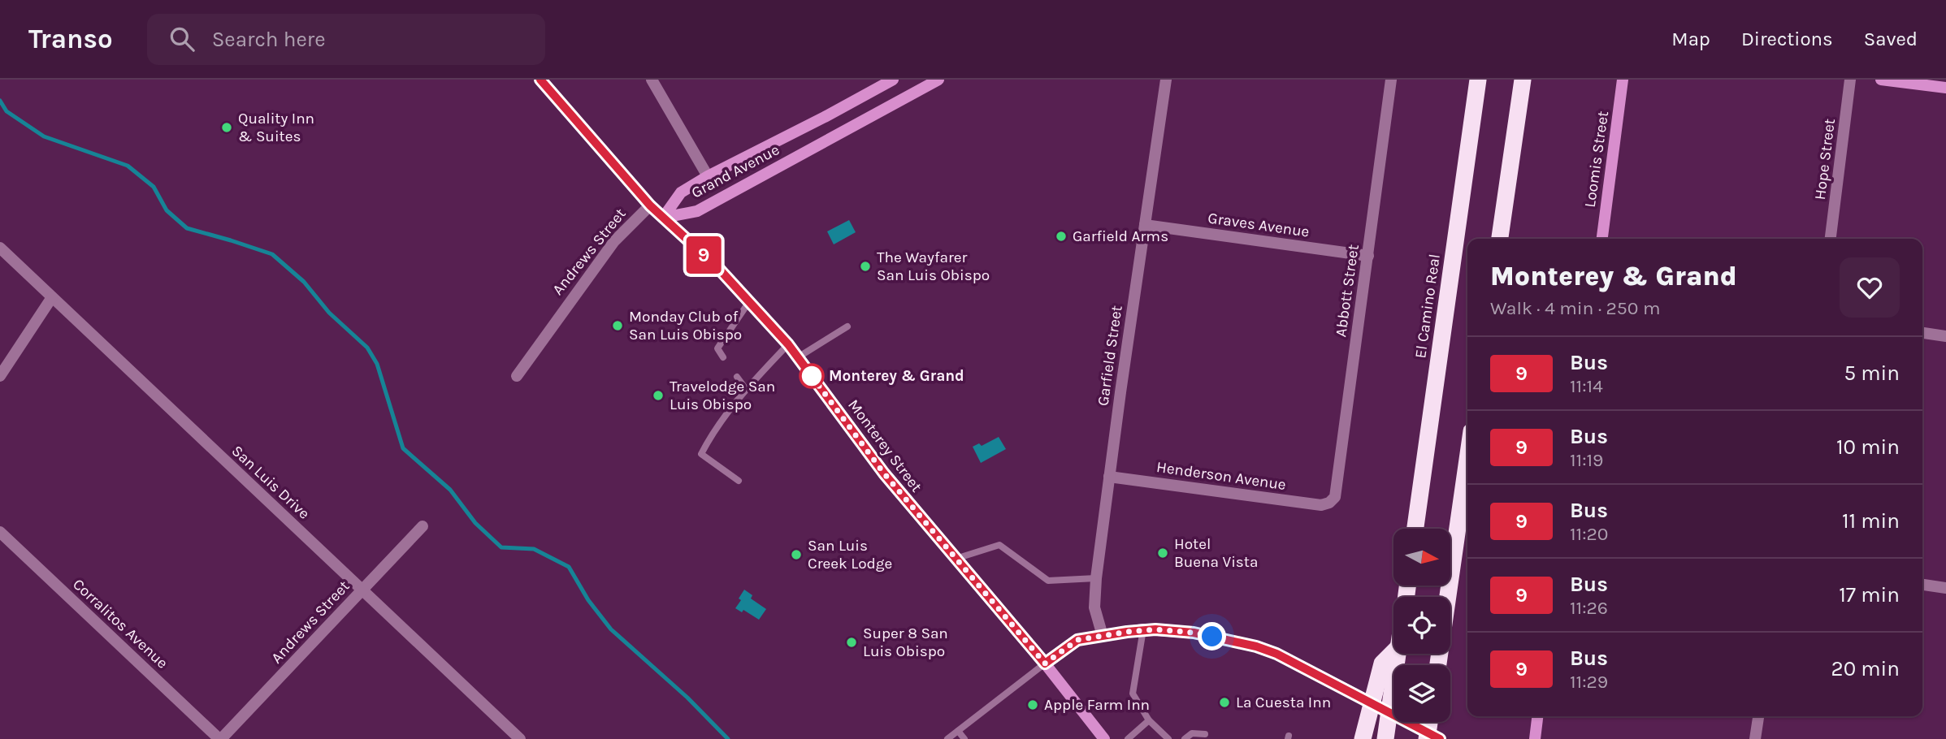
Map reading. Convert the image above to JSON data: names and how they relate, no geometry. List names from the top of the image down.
{
  "streets": {
    "highway": ["El Camino Real"],
    "street": [
      "Loomis Street",
      "Hope Street",
      "Grand Avenue",
      "Graves Avenue",
      "Andrews Street",
      "Abbott Street",
      "Garfield Street",
      "Monterey Street",
      "Henderson Avenue",
      "San Luis Drive",
      "Corralitos Avenue"
    ]
  },
  "crossings": [
    ["Grand Avenue", "Monterey Street"],
    ["Graves Avenue", "Abbott Street"],
    ["Graves Avenue", "Garfield Street"],
    ["Andrews Street", "Monterey Street"],
    ["Andrews Street", "San Luis Drive"],
    ["Andrews Street", "Corralitos Avenue"],
    ["Abbott Street", "Henderson Avenue"],
    ["Garfield Street", "Henderson Avenue"]
  ],
  "places": [
    "Quality Inn & Suites",
    "Garfield Arms",
    "The Wayfarer San Luis Obispo",
    "Monday Club of San Luis Obispo",
    "Monterey & Grand",
    "Travelodge San Luis Obispo",
    "Hotel Buena Vista",
    "San Luis Creek Lodge",
    "Super 8 San Luis Obispo",
    "La Cuesta Inn",
    "Apple Farm Inn"
  ],
  "lines": ["bus line 9"],
  "north": "right",
  "page": {
    "header": "Transo",
    "search": "Search here",
    "nav": ["Map", "Directions", "Saved"],
    "on_map": "9",
    "heading": ["Monterey & Grand", "Walk · 4 min · 250 m"],
    "list": [
      {
        "mark": "9",
        "name": "Bus",
        "note": "11:14",
        "value": "5 min"
      },
      {
        "mark": "9",
        "name": "Bus",
        "note": "11:19",
        "value": "10 min"
      },
      {
        "mark": "9",
        "name": "Bus",
        "note": "11:20",
        "value": "11 min"
      },
      {
        "mark": "9",
        "name": "Bus",
        "note": "11:26",
        "value": "17 min"
      },
      {
        "mark": "9",
        "name": "Bus",
        "note": "11:29",
        "value": "20 min"
      }
    ]
  }
}
